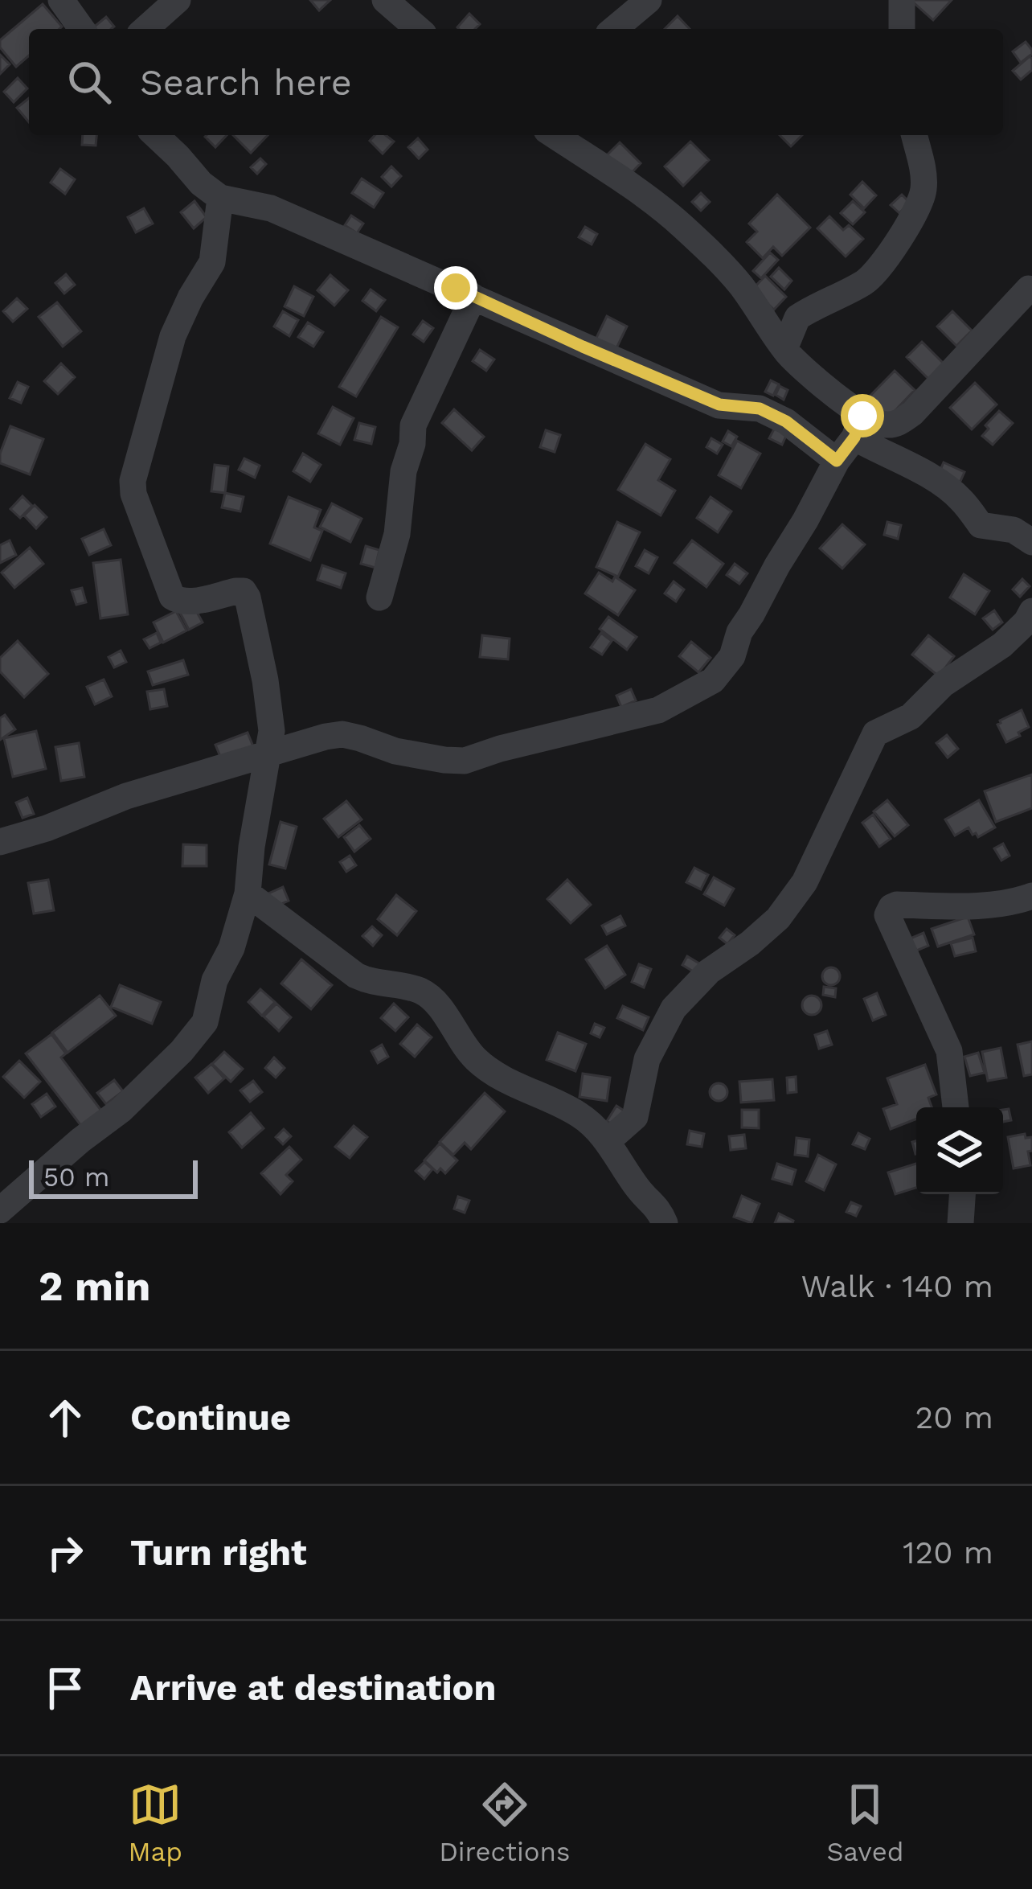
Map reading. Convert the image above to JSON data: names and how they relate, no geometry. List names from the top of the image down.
{
  "scale_bar": "50 m",
  "page": {
    "search": "Search here",
    "scale": "50 m",
    "heading": ["2 min", "Walk · 140 m"],
    "list": [
      ["Continue", "20 m"],
      ["Turn right", "120 m"],
      "Arrive at destination"
    ],
    "nav": ["Map", "Directions", "Saved"]
  }
}
